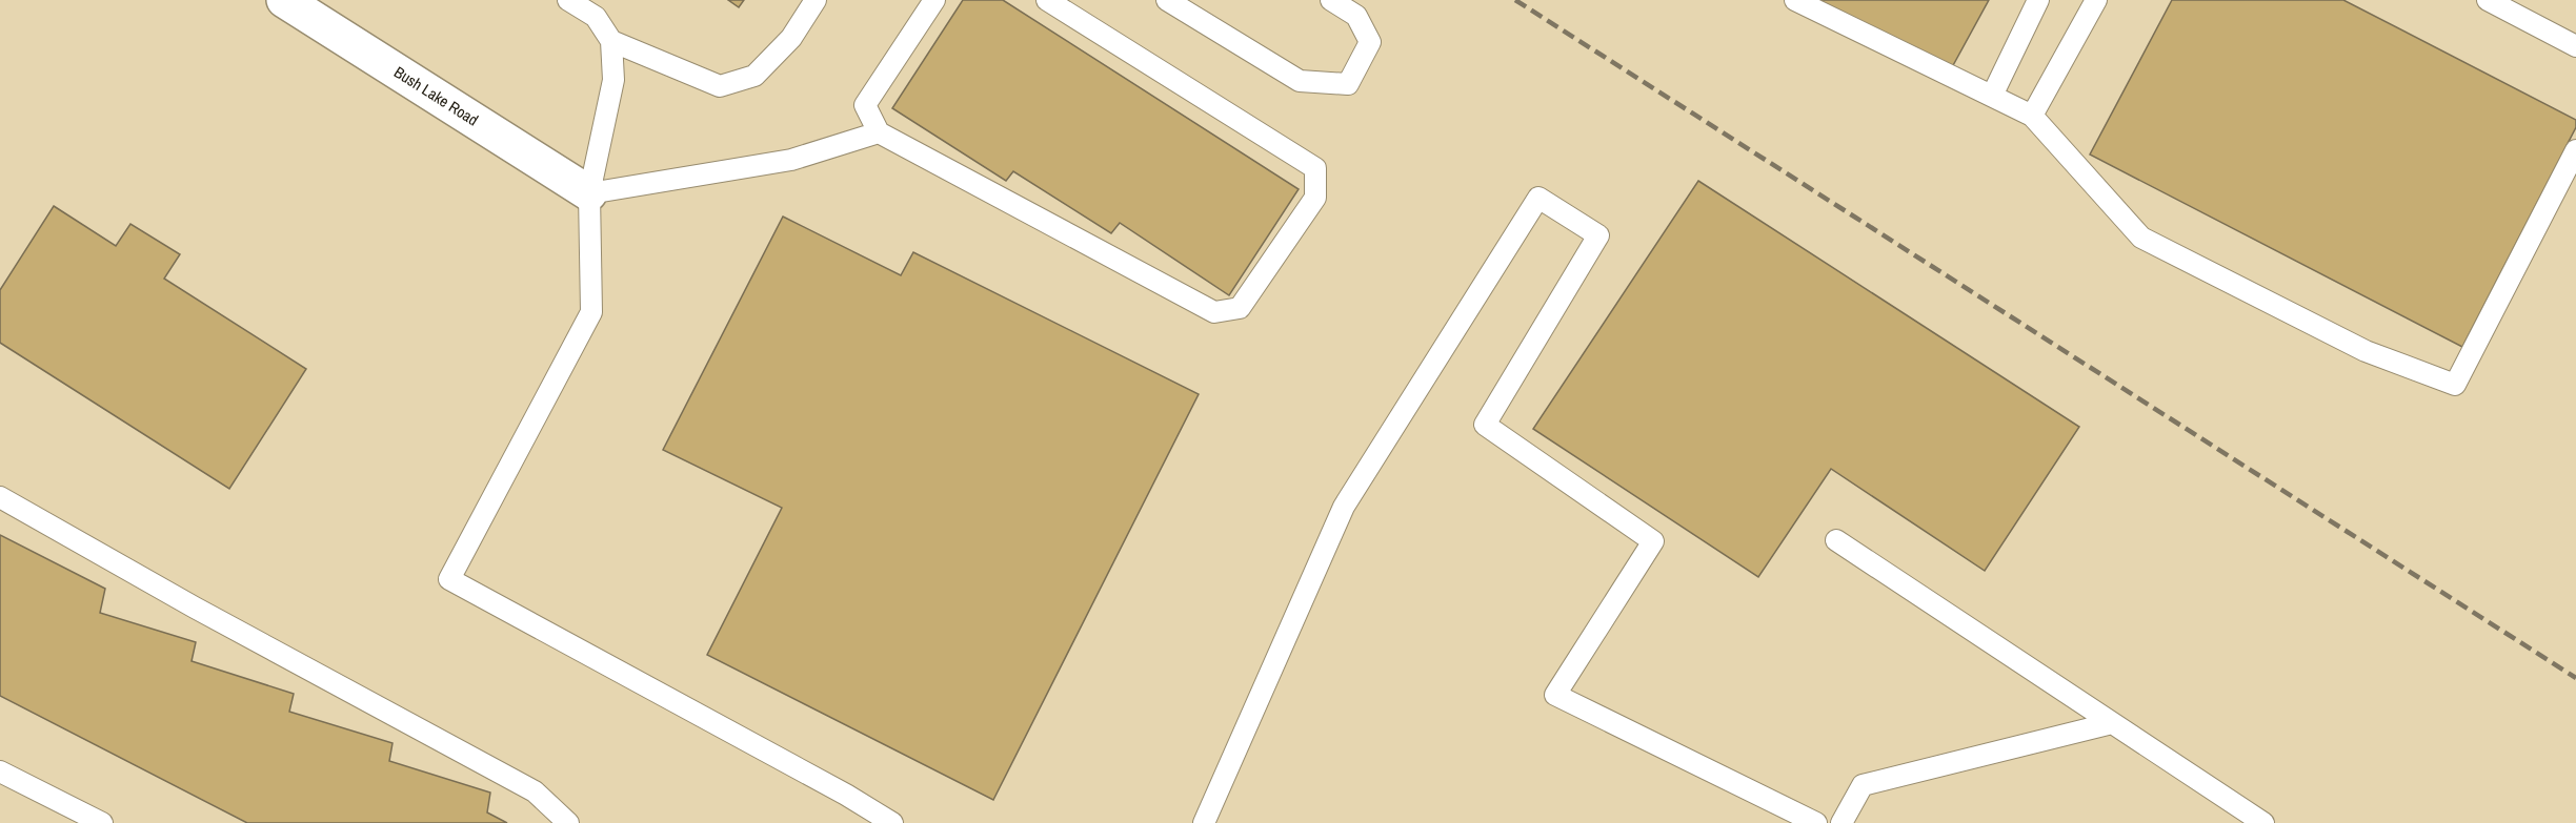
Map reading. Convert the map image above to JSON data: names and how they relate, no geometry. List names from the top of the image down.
{
  "streets": {
    "street": ["Bush Lake Road"]
  }
}
